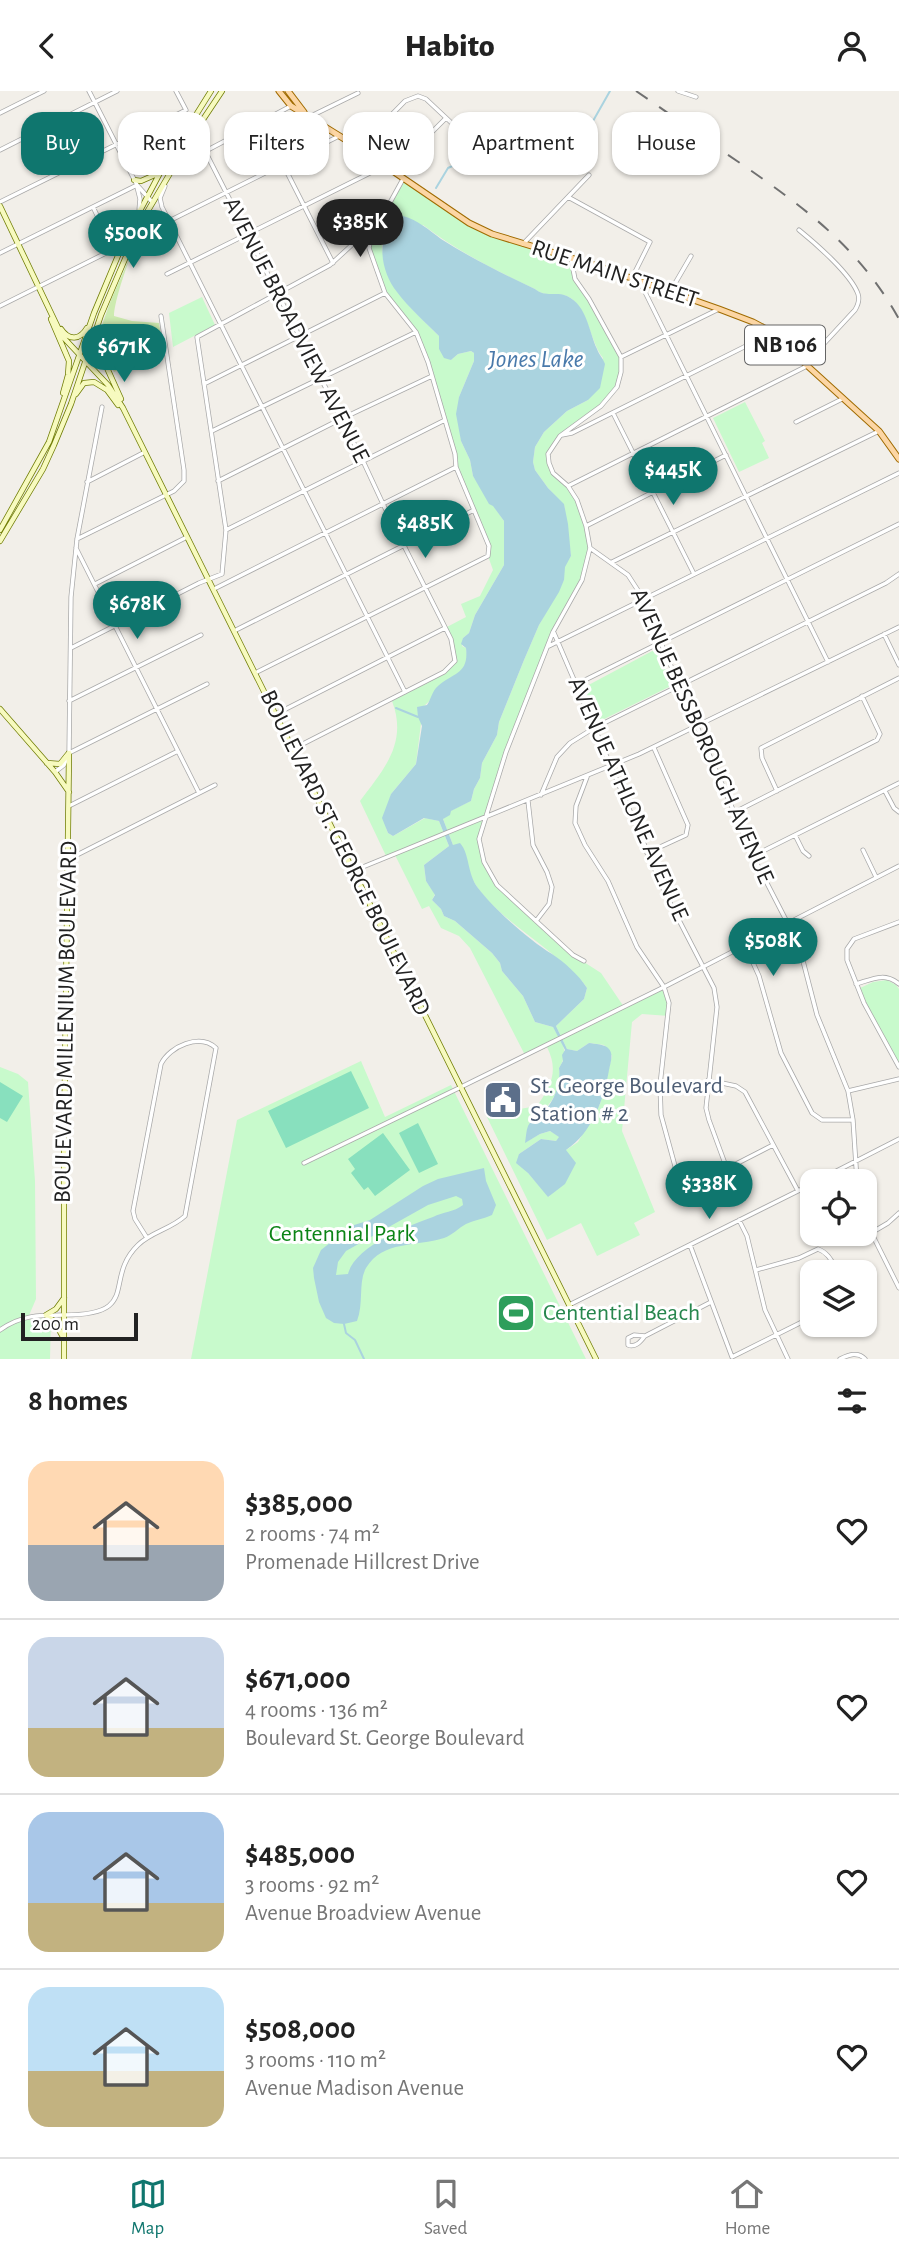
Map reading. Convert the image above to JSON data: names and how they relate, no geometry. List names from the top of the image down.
{
  "streets": {
    "main road": [
      "RUE MAIN STREET",
      "NB 106",
      "BOULEVARD ST. GEORGE BOULEVARD",
      "BOULEVARD MILLENIUM BOULEVARD"
    ],
    "street": ["AVENUE BROADVIEW AVENUE", "AVENUE BESSBOROUGH AVENUE", "AVENUE ATHLONE AVENUE"]
  },
  "water": ["Jones Lake"],
  "parks": ["Centennial Park"],
  "places": {
    "public building": ["St. George Boulevard Station # 2"],
    "sports": ["Centential Beach"]
  },
  "scale_bar": "200 m",
  "page": {
    "header": "Habito",
    "chip": [
      "Buy",
      "Rent",
      "Filters",
      "New",
      "Apartment",
      "House"
    ],
    "price": [
      "$385K",
      "$500K",
      "$671K",
      "$445K",
      "$485K",
      "$678K",
      "$508K",
      "$338K"
    ],
    "scale": "200 m",
    "heading": "8 homes",
    "list": [
      {
        "name": "$385,000",
        "note": "2 rooms · 74 m² · Promenade Hillcrest Drive"
      },
      {
        "name": "$671,000",
        "note": "4 rooms · 136 m² · Boulevard St. George Boulevard"
      },
      {
        "name": "$485,000",
        "note": "3 rooms · 92 m² · Avenue Broadview Avenue"
      },
      {
        "name": "$508,000",
        "note": "3 rooms · 110 m² · Avenue Madison Avenue"
      }
    ],
    "tabs": ["Map", "Saved", "Home"]
  }
}
